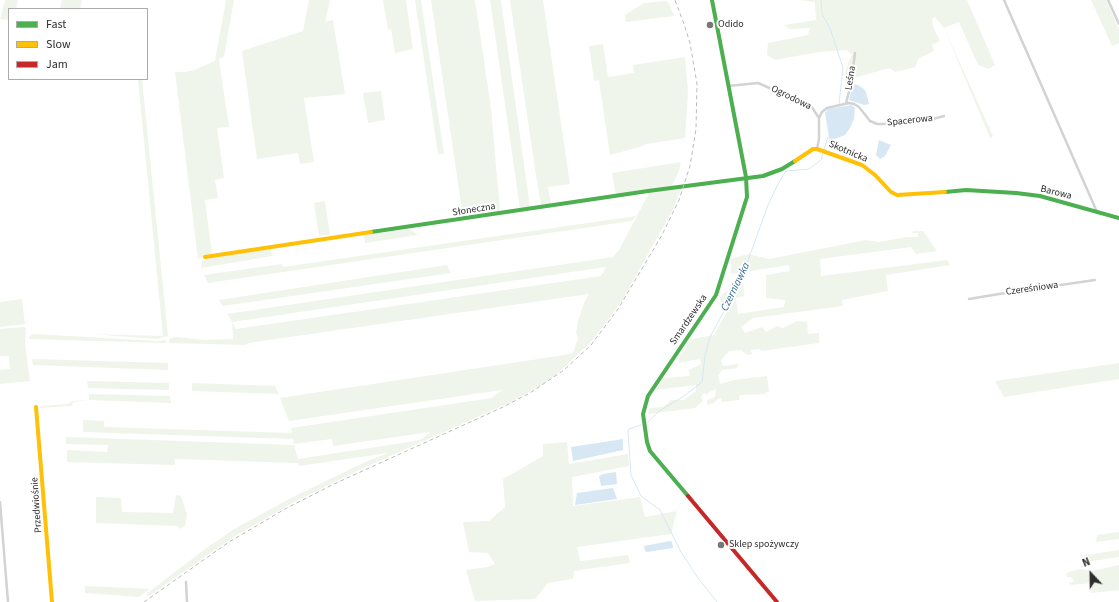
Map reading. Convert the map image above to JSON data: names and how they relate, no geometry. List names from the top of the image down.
{
  "streets": {
    "street": [
      "Leśna",
      "Ogrodowa",
      "Spacerowa",
      "Skotnicka",
      "Barowa",
      "Słoneczna",
      "Czereśniowa",
      "Smardzewska",
      "Przedwiośnie"
    ]
  },
  "crossings": [
    ["Leśna", "Spacerowa"],
    ["Ogrodowa", "Skotnicka"],
    ["Ogrodowa", "Smardzewska"],
    ["Skotnicka", "Barowa"],
    ["Skotnicka", "Słoneczna"],
    ["Skotnicka", "Smardzewska"],
    ["Słoneczna", "Smardzewska"]
  ],
  "water": ["Czerniawka"],
  "places": ["Odido", "Sklep spożywczy"],
  "legend": ["Fast", "Slow", "Jam"],
  "north": "top"
}
